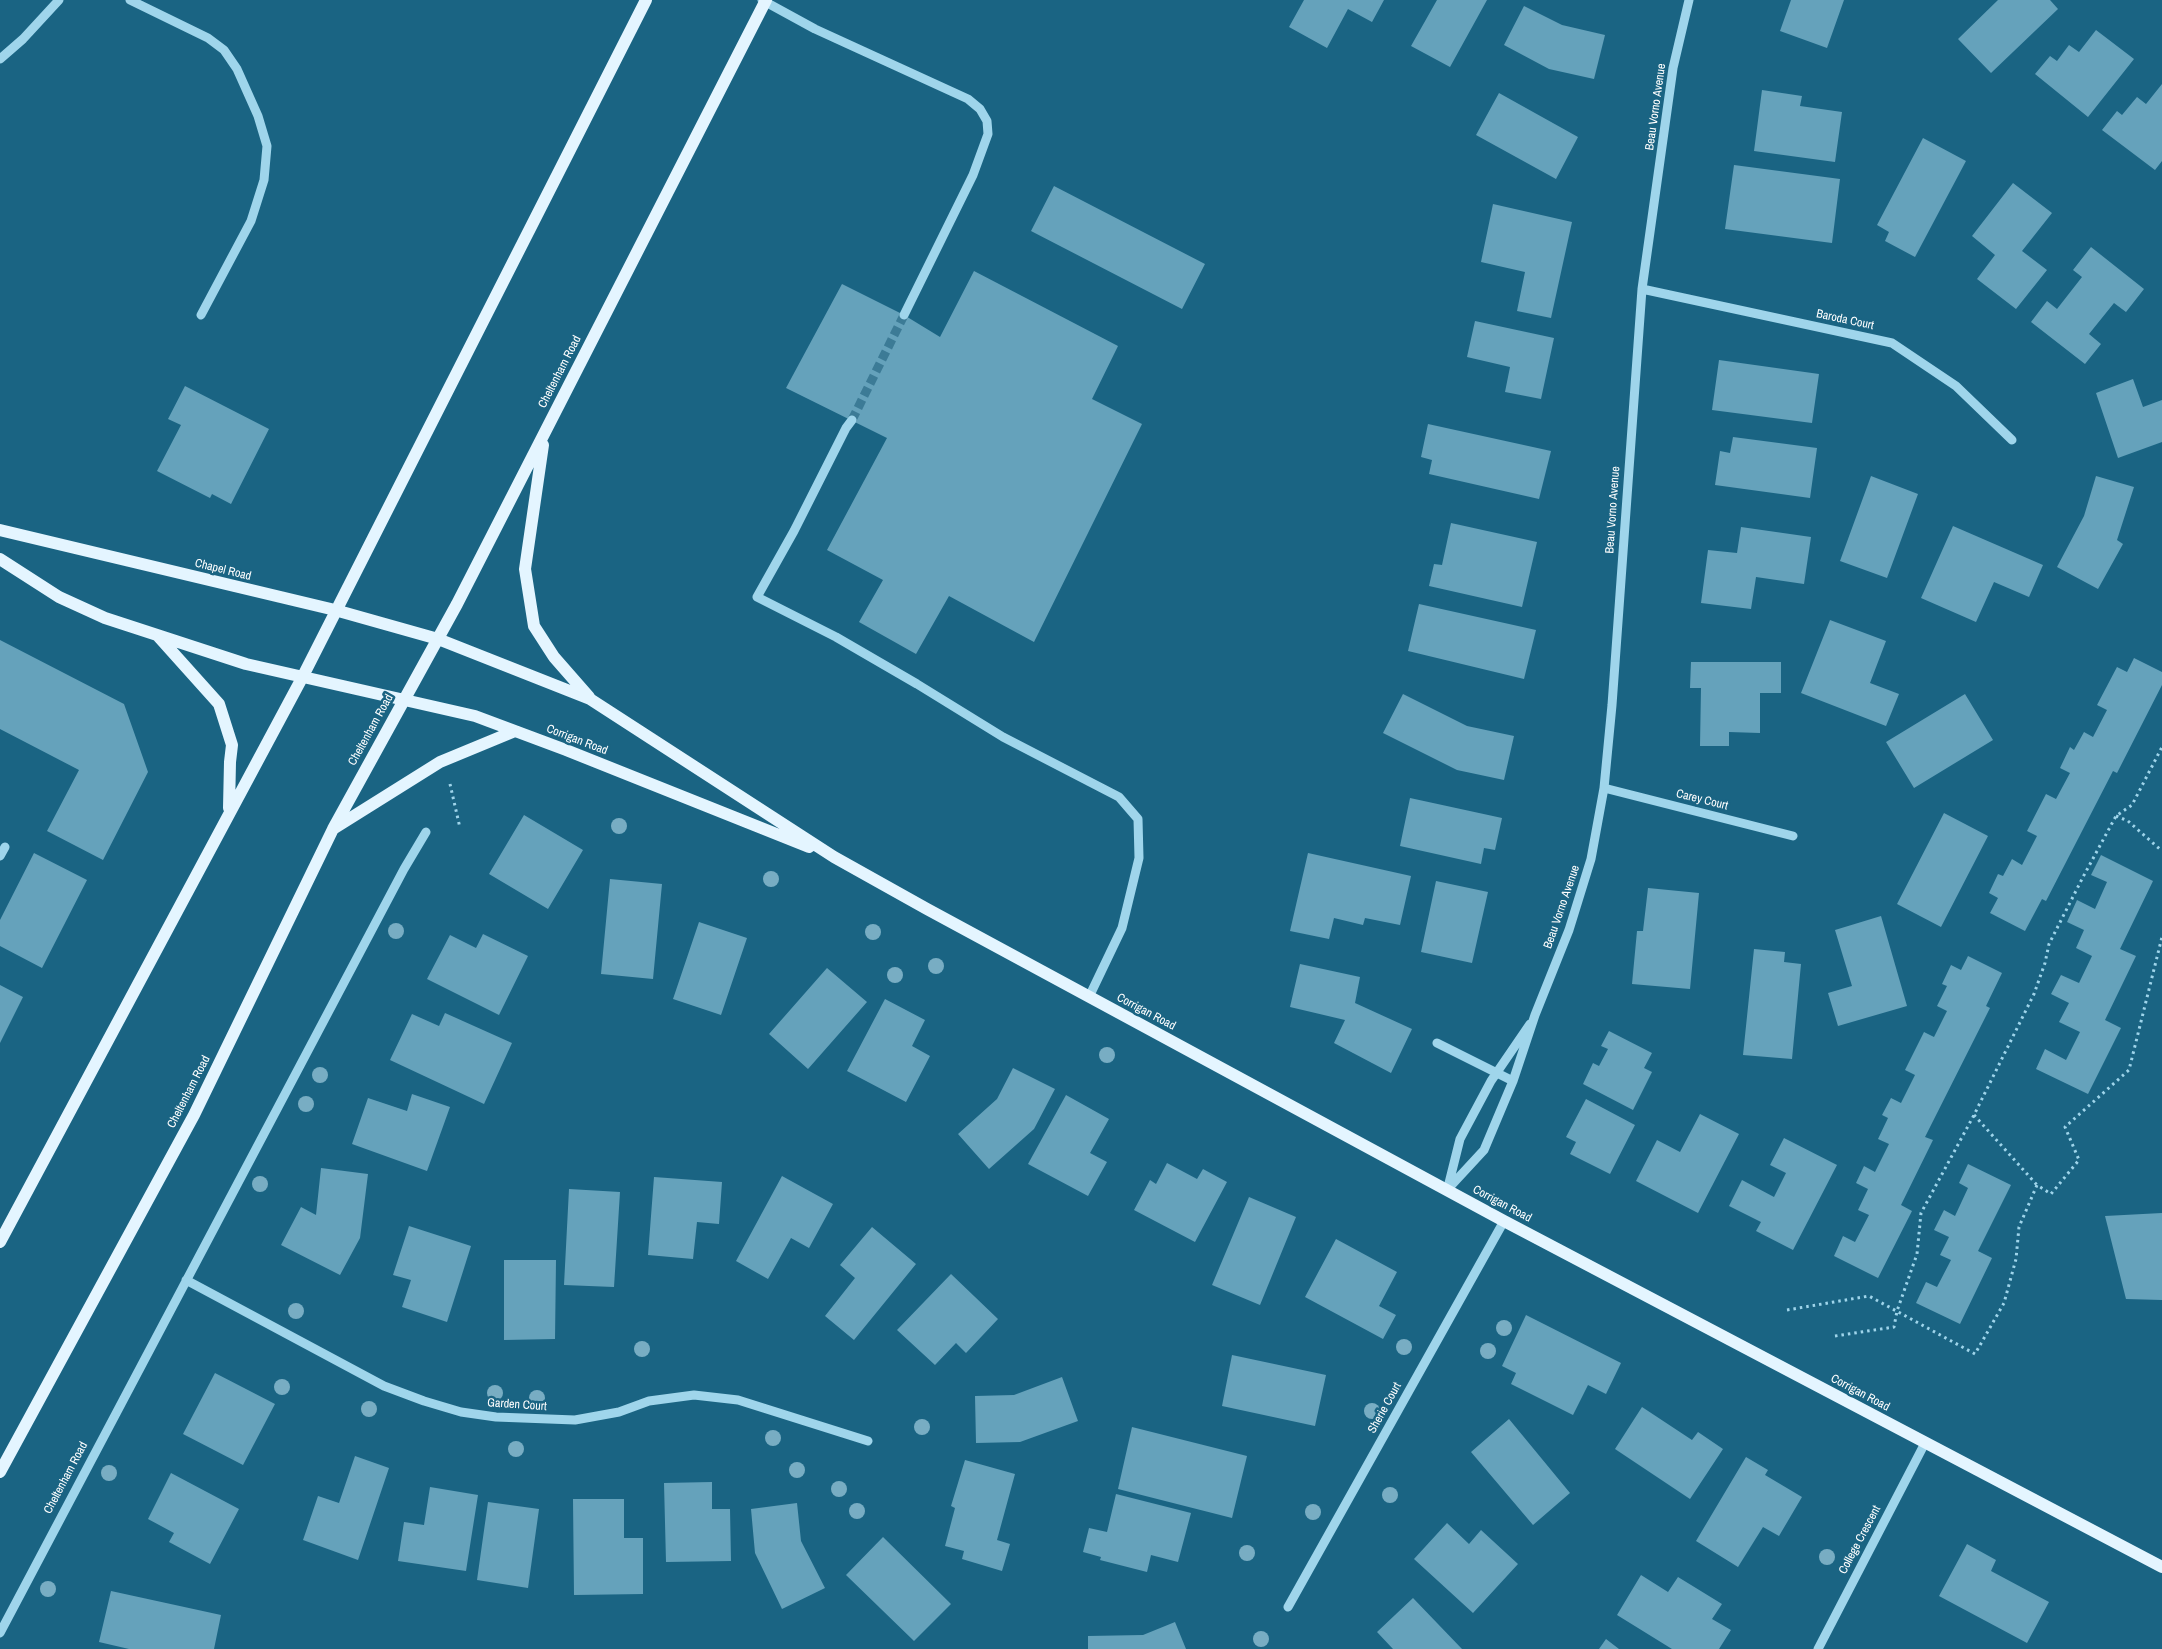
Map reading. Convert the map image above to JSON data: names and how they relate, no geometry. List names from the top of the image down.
{
  "streets": {
    "main road": ["Cheltenham Road", "Chapel Road", "Corrigan Road"],
    "street": [
      "Beau Vorno Avenue",
      "Baroda Court",
      "Carey Court",
      "Garden Court",
      "Sherie Court",
      "College Crescent"
    ]
  },
  "crossings": [
    ["Beau Vorno Avenue", "Baroda Court"],
    ["Beau Vorno Avenue", "Corrigan Road"],
    ["Beau Vorno Avenue", "Carey Court"],
    ["Cheltenham Road", "Chapel Road"],
    ["Cheltenham Road", "Corrigan Road"],
    ["Cheltenham Road", "Garden Court"],
    ["Chapel Road", "Corrigan Road"],
    ["Corrigan Road", "Sherie Court"],
    ["Corrigan Road", "College Crescent"]
  ]
}
